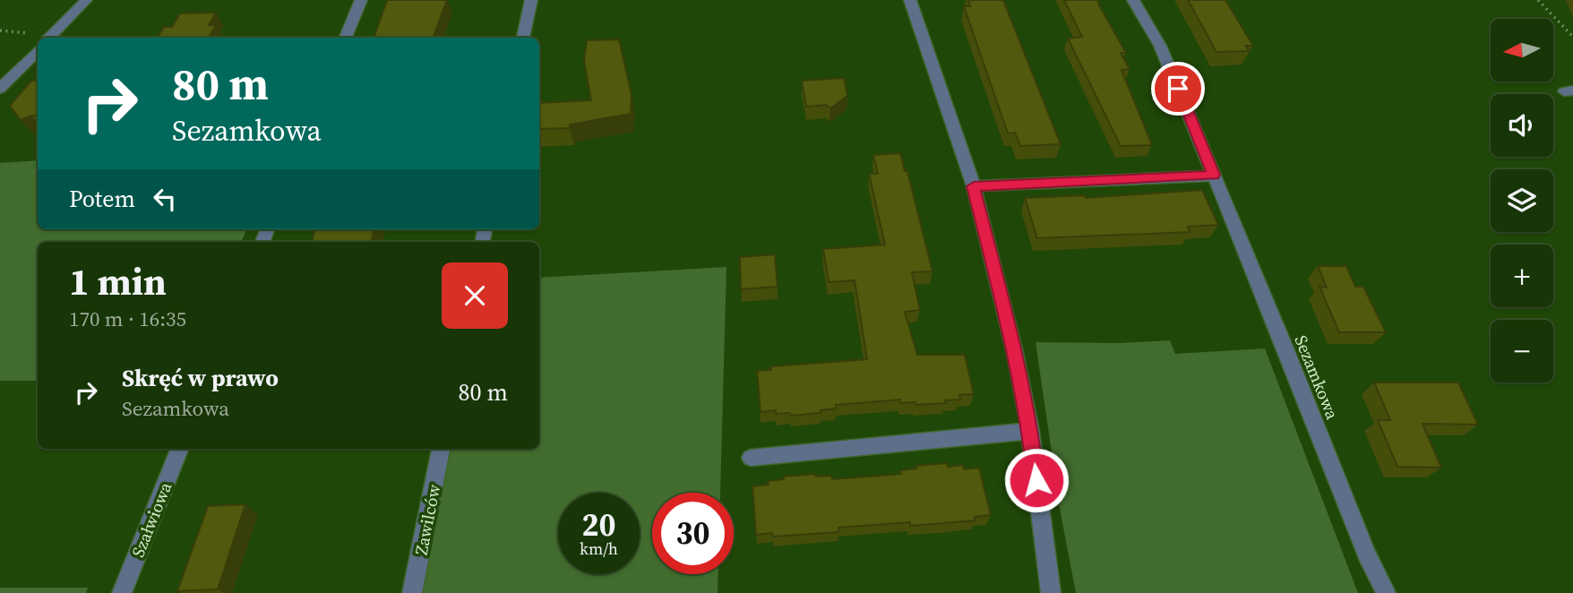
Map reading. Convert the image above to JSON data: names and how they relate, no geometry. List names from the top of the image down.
{
  "streets": {
    "street": ["Sezamkowa", "Szałwiowa", "Zawilców"]
  },
  "north": "left",
  "page": {
    "map_buttons": ["+", "−"],
    "turn": ["80 m", "Sezamkowa"],
    "then": "Potem",
    "heading": ["1 min", "170 m · 16:35"],
    "list": [
      {
        "name": "Skręć w prawo",
        "note": "Sezamkowa",
        "value": "80 m"
      }
    ],
    "speed": "20 km/h",
    "limit": "30"
  }
}
